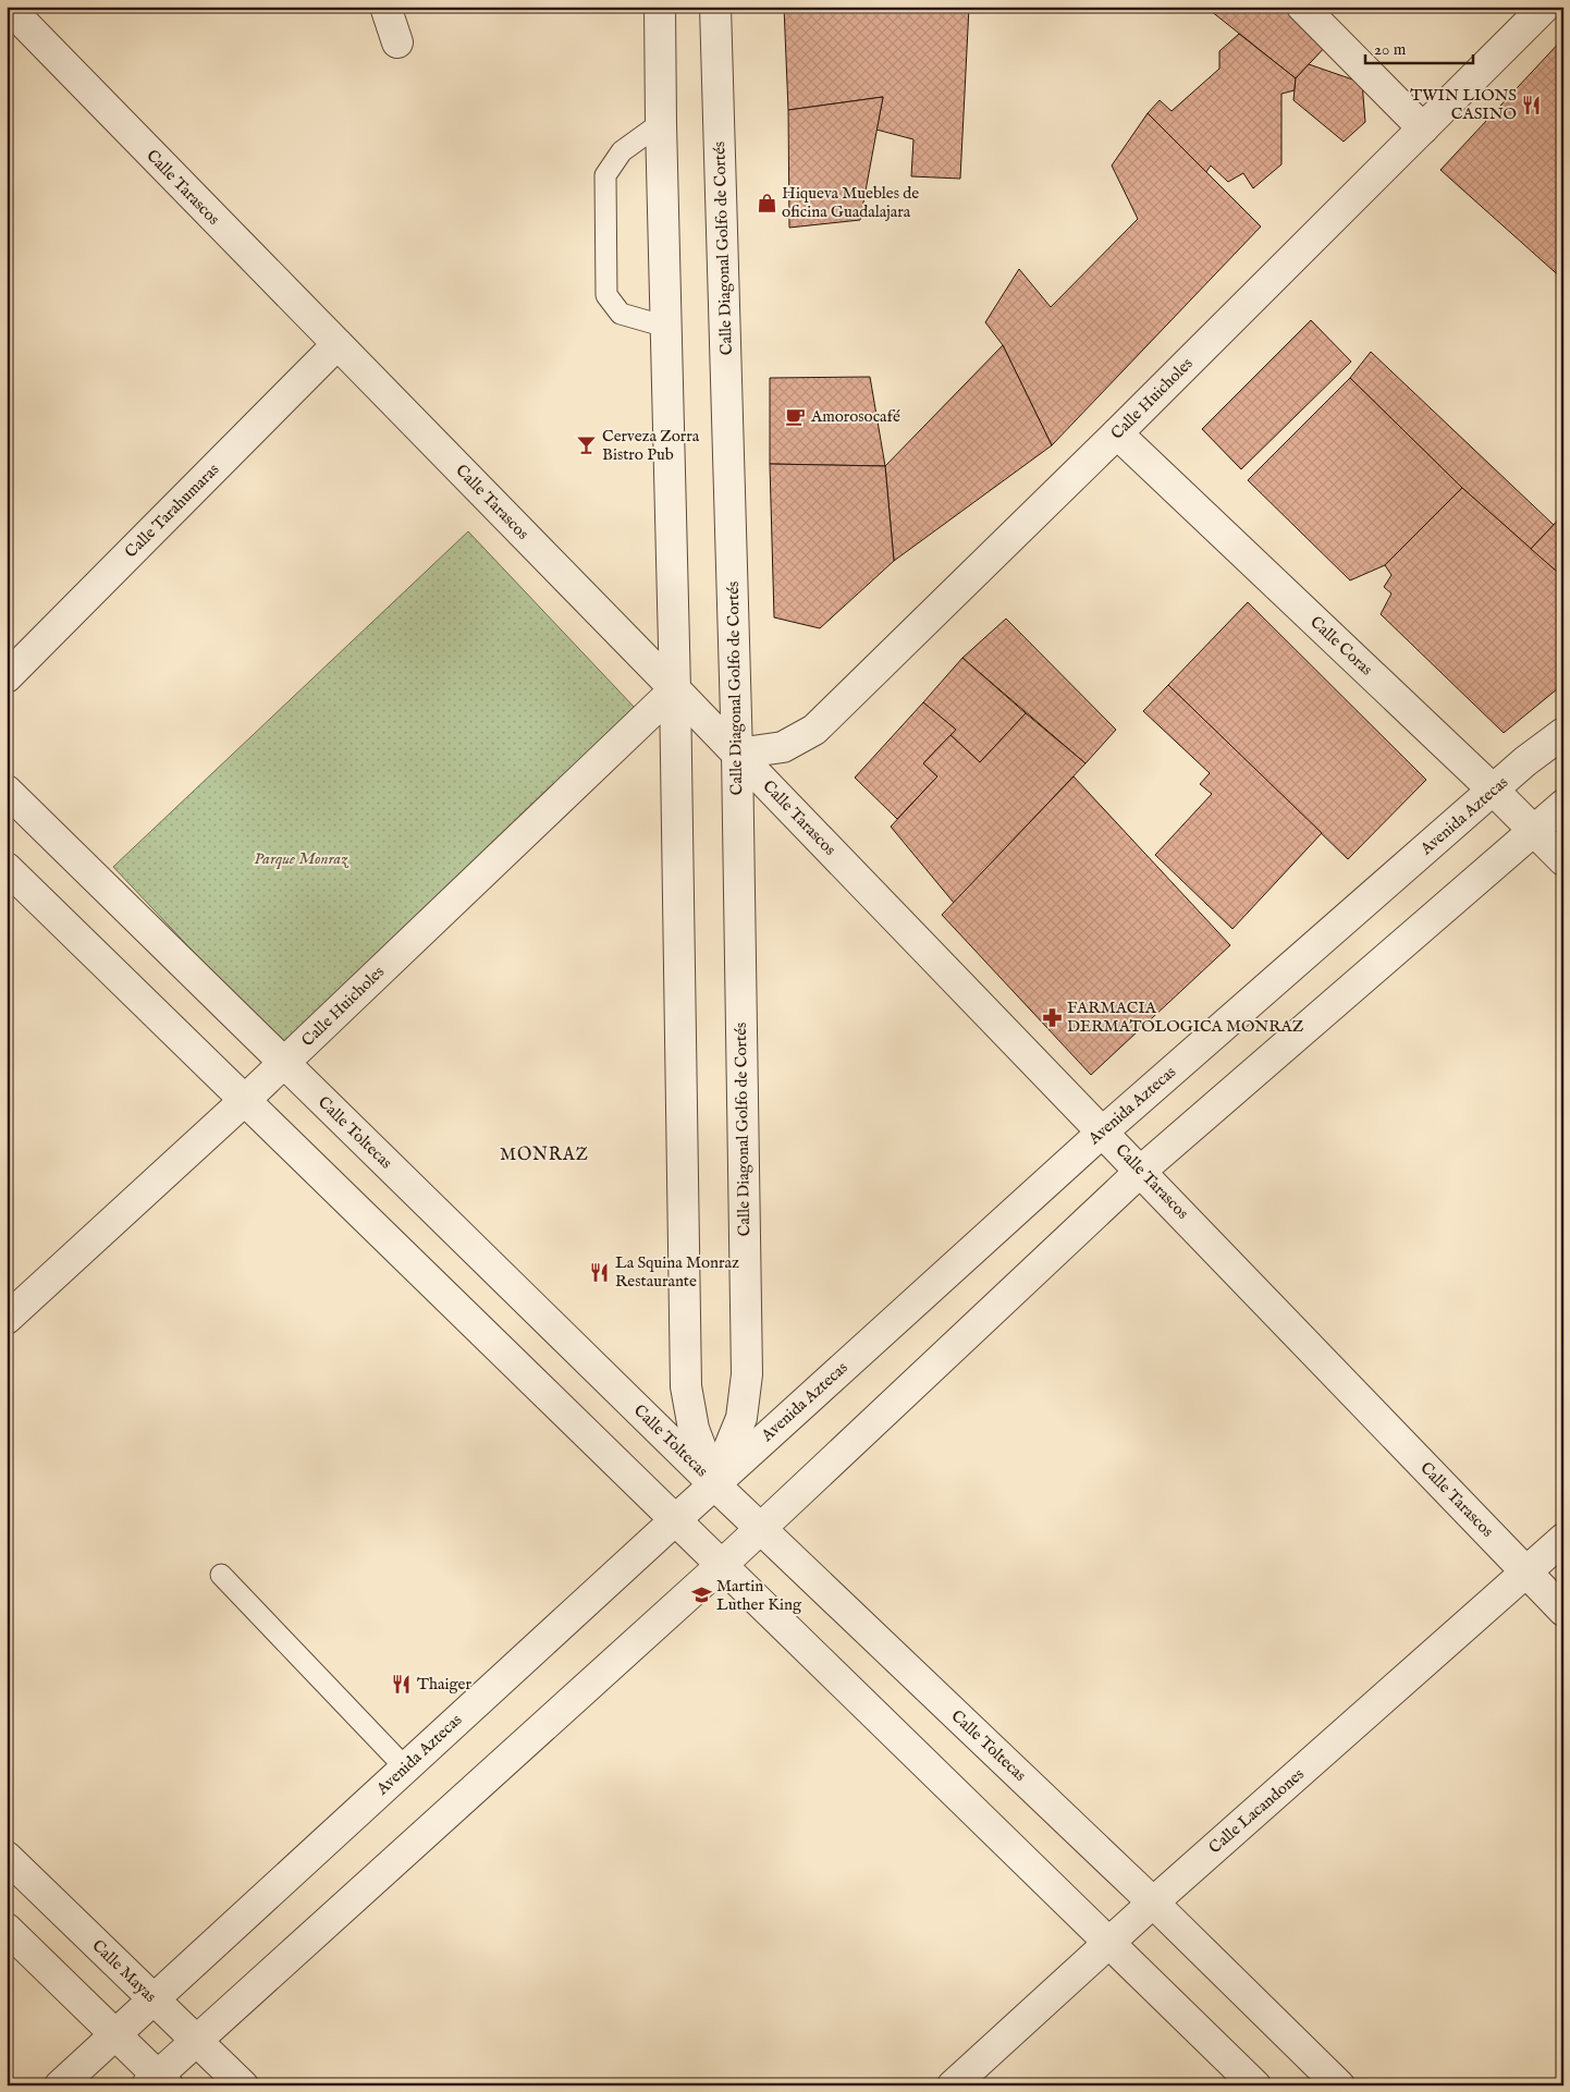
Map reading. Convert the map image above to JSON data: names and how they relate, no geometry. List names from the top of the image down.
{
  "streets": {
    "street": [
      "Calle Tarascos",
      "Calle Diagonal Golfo de Cortés",
      "Calle Huicholes",
      "Calle Tarahumaras",
      "Calle Coras",
      "Avenida Aztecas",
      "Calle Toltecas",
      "Calle Lacandones",
      "Calle Mayas"
    ]
  },
  "crossings": [
    ["Calle Tarascos", "Calle Diagonal Golfo de Cortés"],
    ["Calle Tarascos", "Calle Huicholes"],
    ["Calle Tarascos", "Calle Tarahumaras"],
    ["Calle Tarascos", "Avenida Aztecas"],
    ["Calle Tarascos", "Calle Lacandones"],
    ["Calle Diagonal Golfo de Cortés", "Calle Huicholes"],
    ["Calle Diagonal Golfo de Cortés", "Avenida Aztecas"],
    ["Calle Diagonal Golfo de Cortés", "Calle Toltecas"],
    ["Calle Huicholes", "Calle Coras"],
    ["Calle Huicholes", "Calle Toltecas"],
    ["Calle Coras", "Avenida Aztecas"],
    ["Avenida Aztecas", "Calle Toltecas"],
    ["Avenida Aztecas", "Calle Mayas"],
    ["Calle Toltecas", "Calle Lacandones"]
  ],
  "districts": ["MONRAZ"],
  "parks": ["Parque Monraz"],
  "places": {
    "restaurant": ["TWIN LIONS CASINO", "La Squina Monraz Restaurante", "Thaiger"],
    "shop": ["Hiqueva Muebles de oficina Guadalajara"],
    "cafe": ["Amorosocafé"],
    "bar": ["Cerveza Zorra Bistro Pub"],
    "pharmacy": ["FARMACIA DERMATOLOGICA MONRAZ"],
    "school or university": ["Martin Luther King"]
  },
  "scale_bar": "20 m"
}
